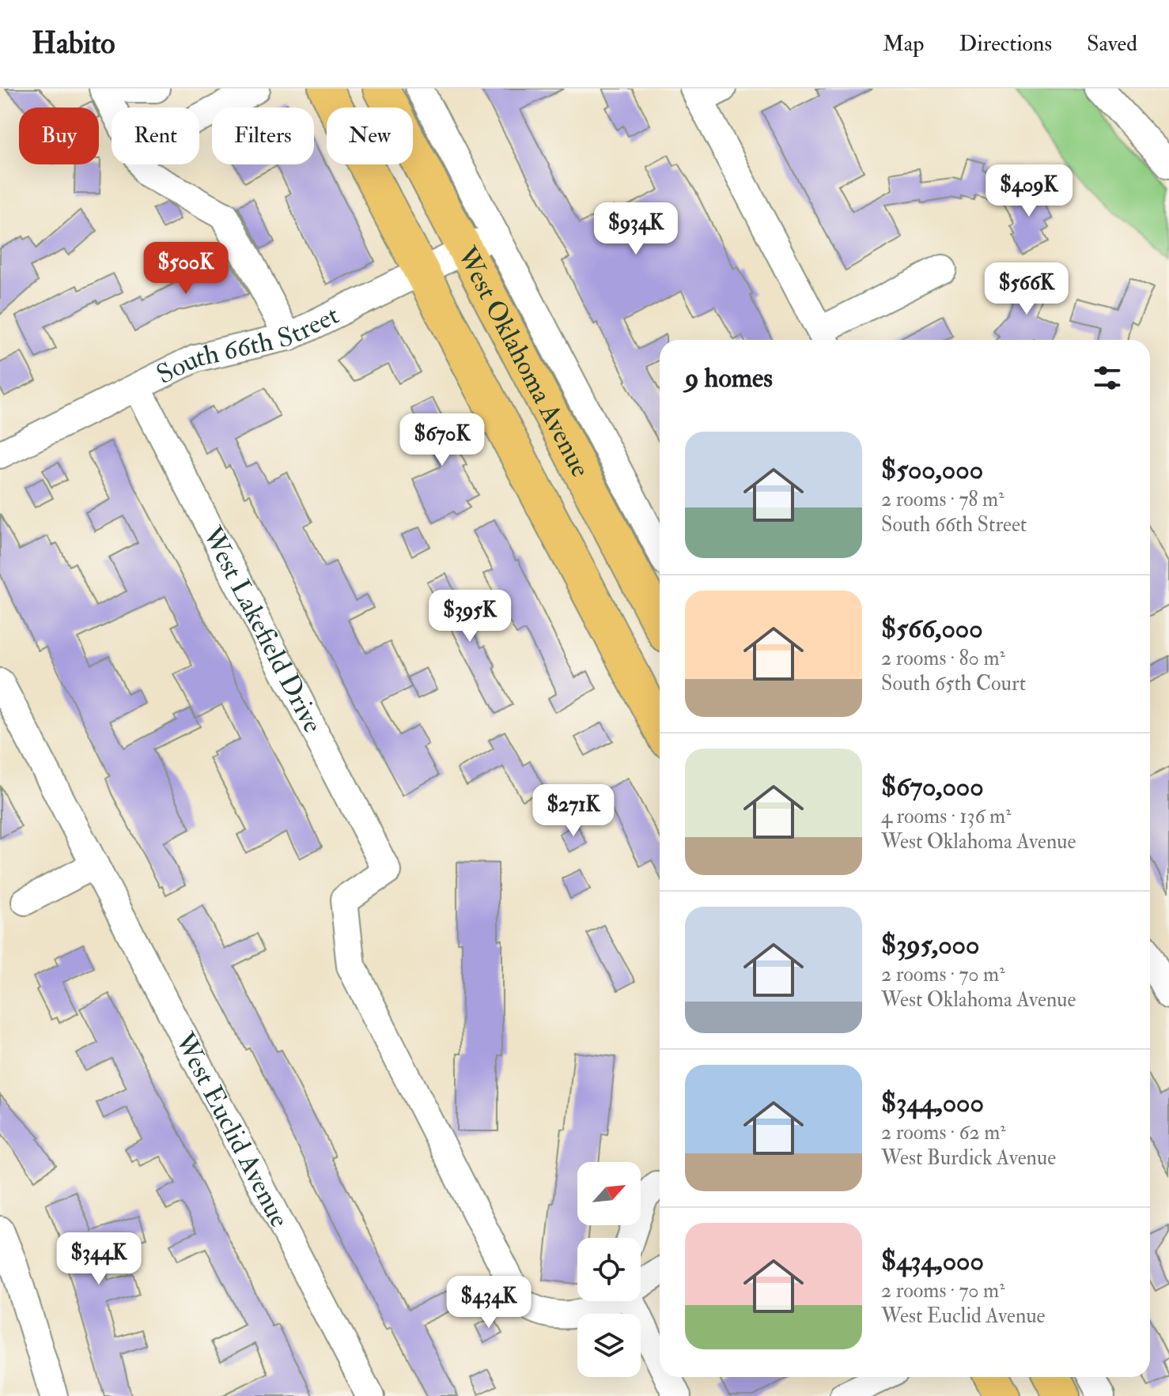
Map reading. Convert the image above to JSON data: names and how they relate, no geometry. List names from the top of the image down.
{
  "streets": {
    "main road": ["West Oklahoma Avenue"],
    "street": ["South 66th Street", "West Lakefield Drive", "West Euclid Avenue"]
  },
  "crossings": [
    ["South 66th Street", "West Oklahoma Avenue"],
    ["South 66th Street", "West Lakefield Drive"]
  ],
  "north": "top right",
  "page": {
    "header": "Habito",
    "nav": ["Map", "Directions", "Saved"],
    "chip": [
      "Buy",
      "Rent",
      "Filters",
      "New"
    ],
    "price": [
      "$409K",
      "$934K",
      "$500K",
      "$566K",
      "$670K",
      "$395K",
      "$271K",
      "$344K",
      "$434K"
    ],
    "heading": "9 homes",
    "list": [
      {
        "name": "$500,000",
        "note": "2 rooms · 78 m² · South 66th Street"
      },
      {
        "name": "$566,000",
        "note": "2 rooms · 80 m² · South 65th Court"
      },
      {
        "name": "$670,000",
        "note": "4 rooms · 136 m² · West Oklahoma Avenue"
      },
      {
        "name": "$395,000",
        "note": "2 rooms · 70 m² · West Oklahoma Avenue"
      },
      {
        "name": "$344,000",
        "note": "2 rooms · 62 m² · West Burdick Avenue"
      },
      {
        "name": "$434,000",
        "note": "2 rooms · 70 m² · West Euclid Avenue"
      }
    ]
  }
}
